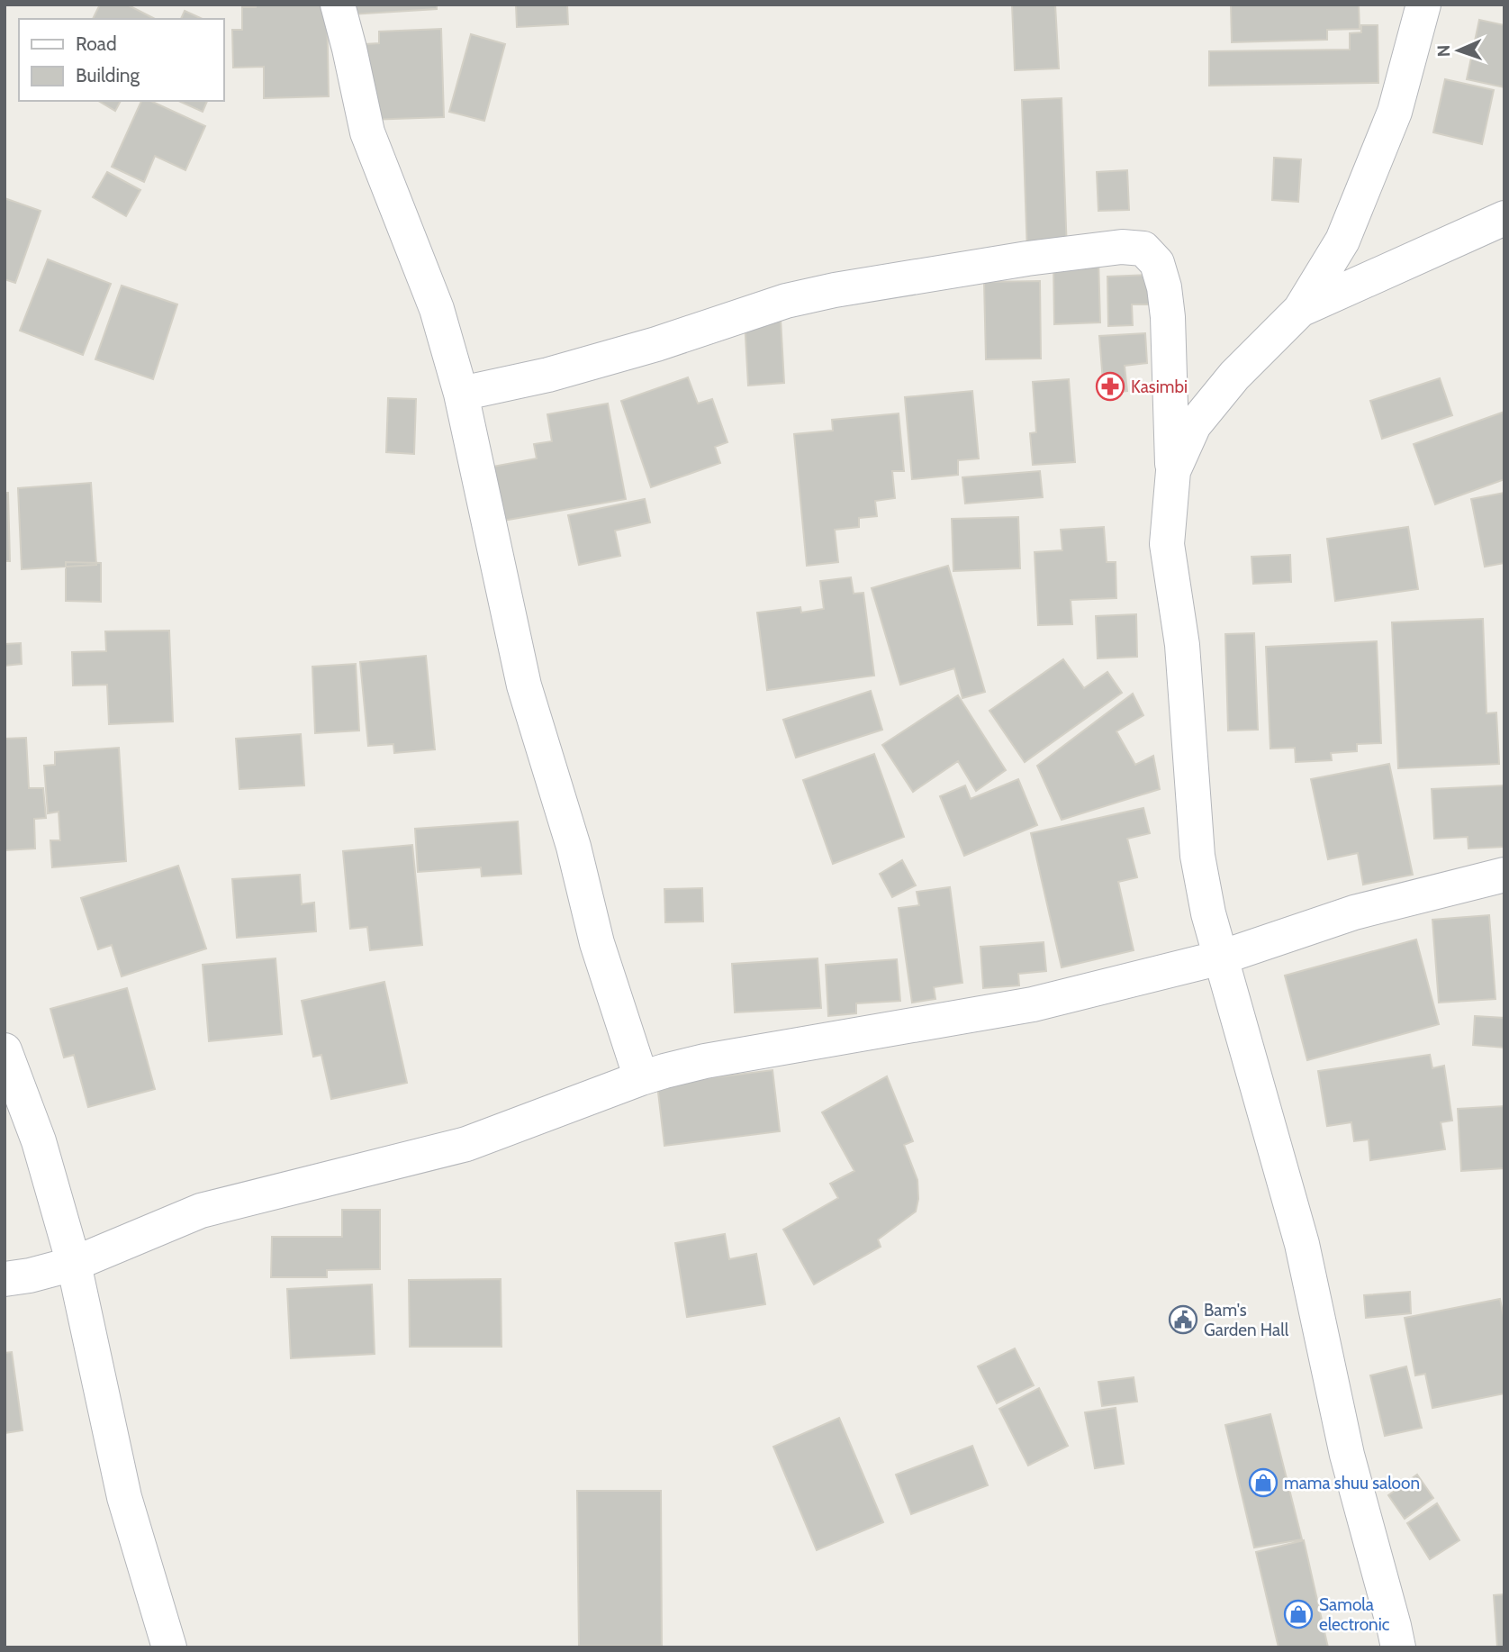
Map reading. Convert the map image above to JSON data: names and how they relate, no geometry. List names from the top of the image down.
{
  "places": {
    "pharmacy": ["Kasimbi"],
    "public building": ["Bam's Garden Hall"],
    "shop": ["mama shuu saloon", "Samola electronic"]
  },
  "legend": ["Road", "Building"],
  "north": "left"
}
